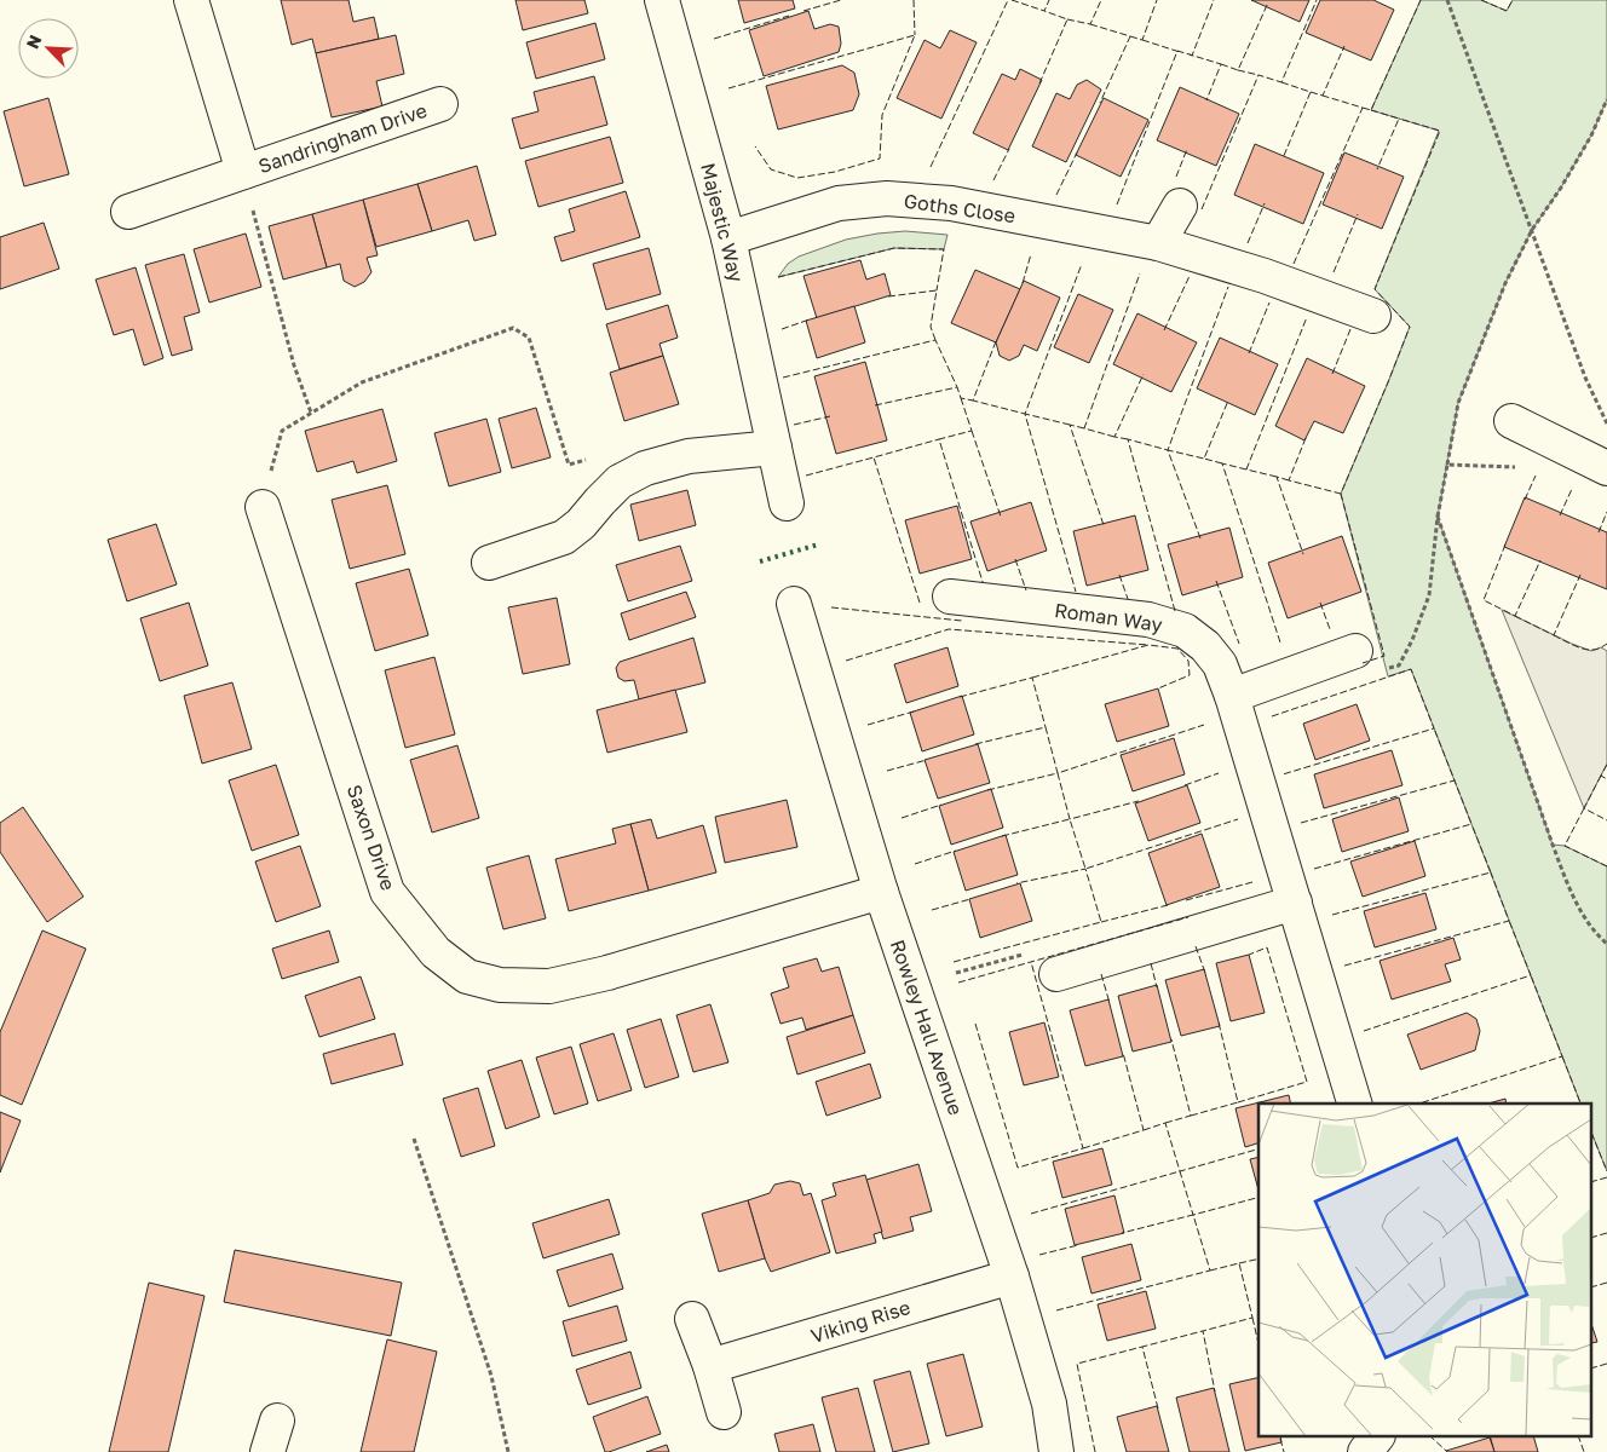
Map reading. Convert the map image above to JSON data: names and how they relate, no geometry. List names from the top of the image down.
{
  "streets": {
    "street": [
      "Sandringham Drive",
      "Goths Close",
      "Majestic Way",
      "Roman Way",
      "Saxon Drive",
      "Rowley Hall Avenue",
      "Viking Rise"
    ]
  },
  "crossings": [
    ["Goths Close", "Majestic Way"],
    ["Saxon Drive", "Rowley Hall Avenue"],
    ["Rowley Hall Avenue", "Viking Rise"]
  ],
  "north": "top left"
}
